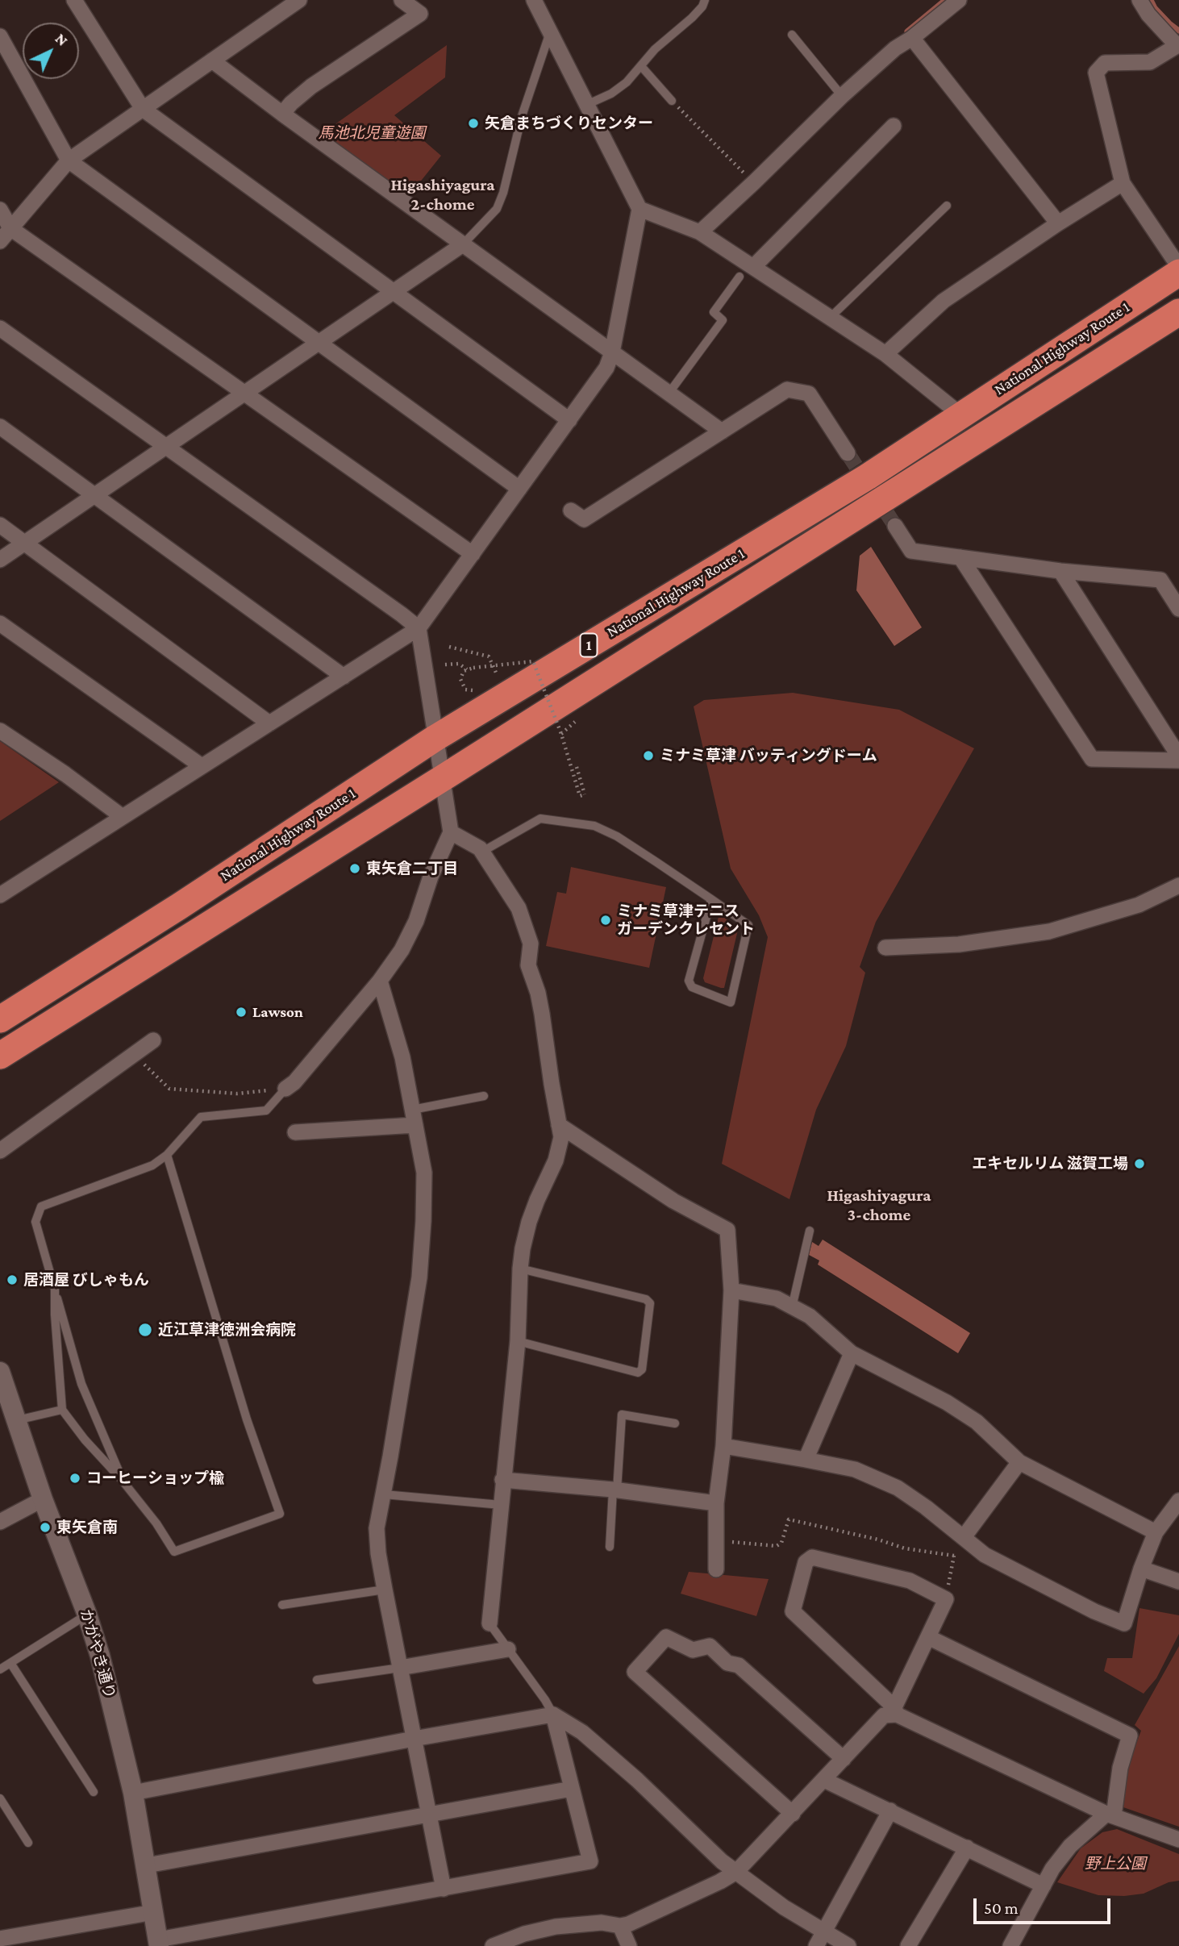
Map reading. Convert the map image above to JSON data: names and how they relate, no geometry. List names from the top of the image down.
{
  "streets": {
    "highway": ["National Highway Route 1", "1"],
    "street": ["かがやき通り"]
  },
  "districts": ["Higashiyagura 2-chome", "Higashiyagura 3-chome"],
  "parks": ["馬池北児童遊園", "野上公園"],
  "places": [
    "矢倉まちづくりセンター",
    "ミナミ草津 バッティングドーム",
    "東矢倉二丁目",
    "ミナミ草津テニス ガーデンクレセント",
    "Lawson",
    "エキセルリム 滋賀工場",
    "居酒屋 びしゃもん",
    "近江草津徳洲会病院",
    "コーヒーショップ楡",
    "東矢倉南"
  ],
  "scale_bar": "50 m",
  "north": "top right"
}
